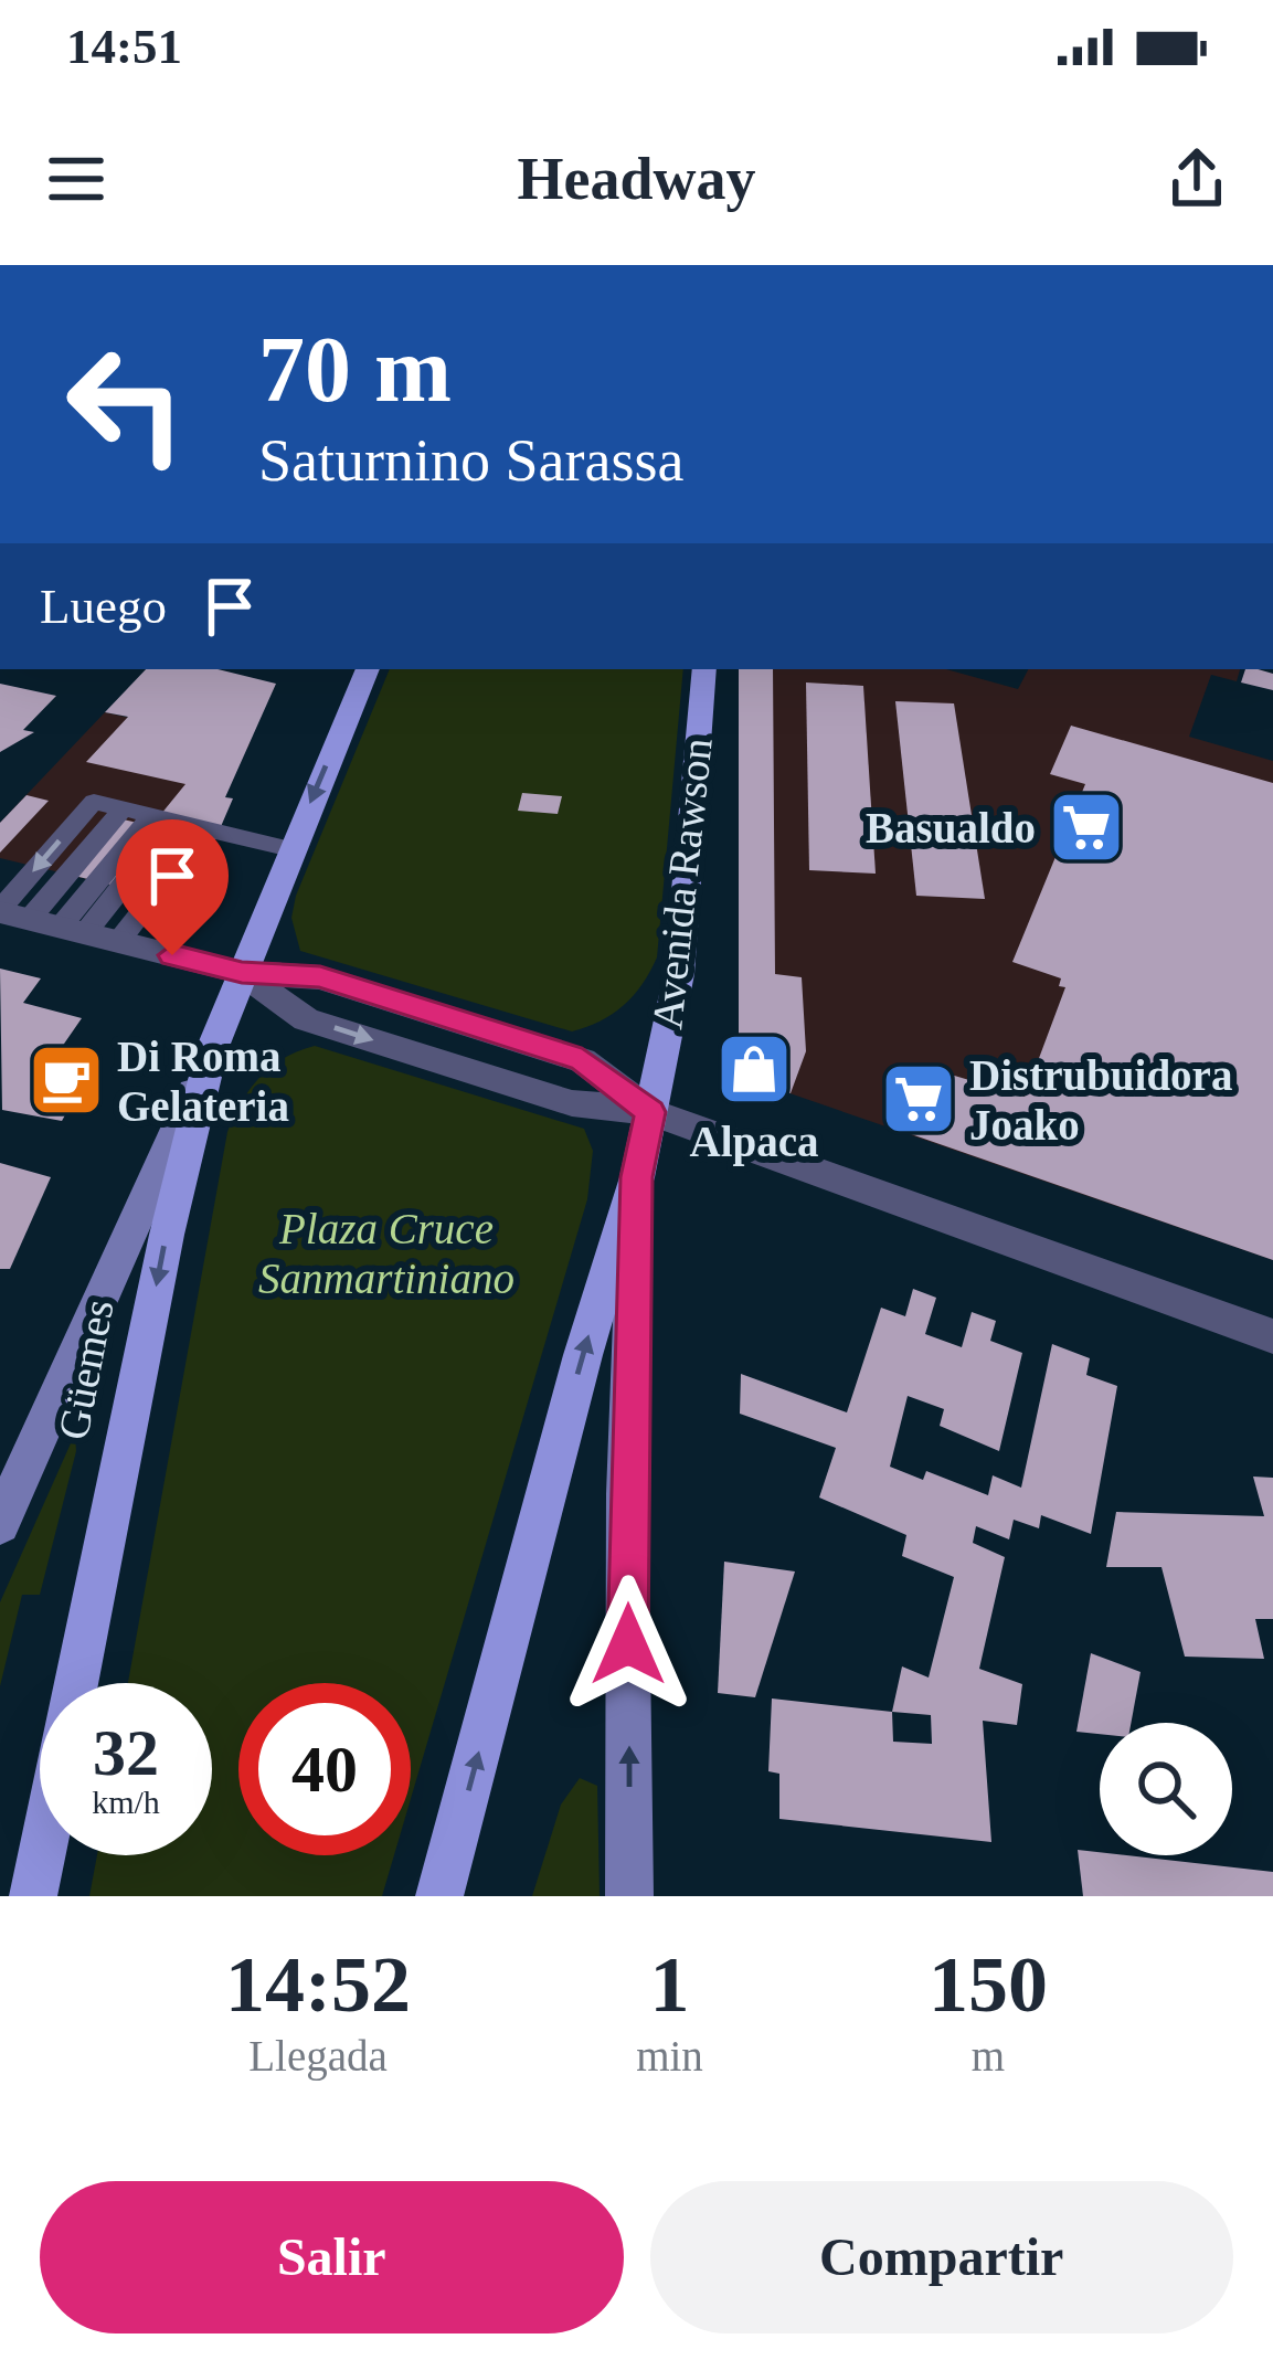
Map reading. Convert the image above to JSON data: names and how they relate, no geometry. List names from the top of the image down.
{
  "streets": {
    "main road": ["Avenida Rawson", "Güemes"]
  },
  "one_way": ["Avenida Rawson", "Güemes"],
  "parks": ["Plaza Cruce Sanmartiniano"],
  "places": {
    "supermarket": ["Basualdo", "Distrubuidora Joako"],
    "shop": ["Alpaca"],
    "cafe": ["Di Roma Gelateria"]
  },
  "page": {
    "status": "14:51",
    "header": "Headway",
    "turn": ["70 m", "Saturnino Sarassa"],
    "then": "Luego",
    "speed": "32 km/h",
    "limit": "40",
    "eta": [
      "14:52",
      "Llegada",
      "1",
      "min",
      "150",
      "m"
    ],
    "buttons": ["Salir", "Compartir"]
  }
}
